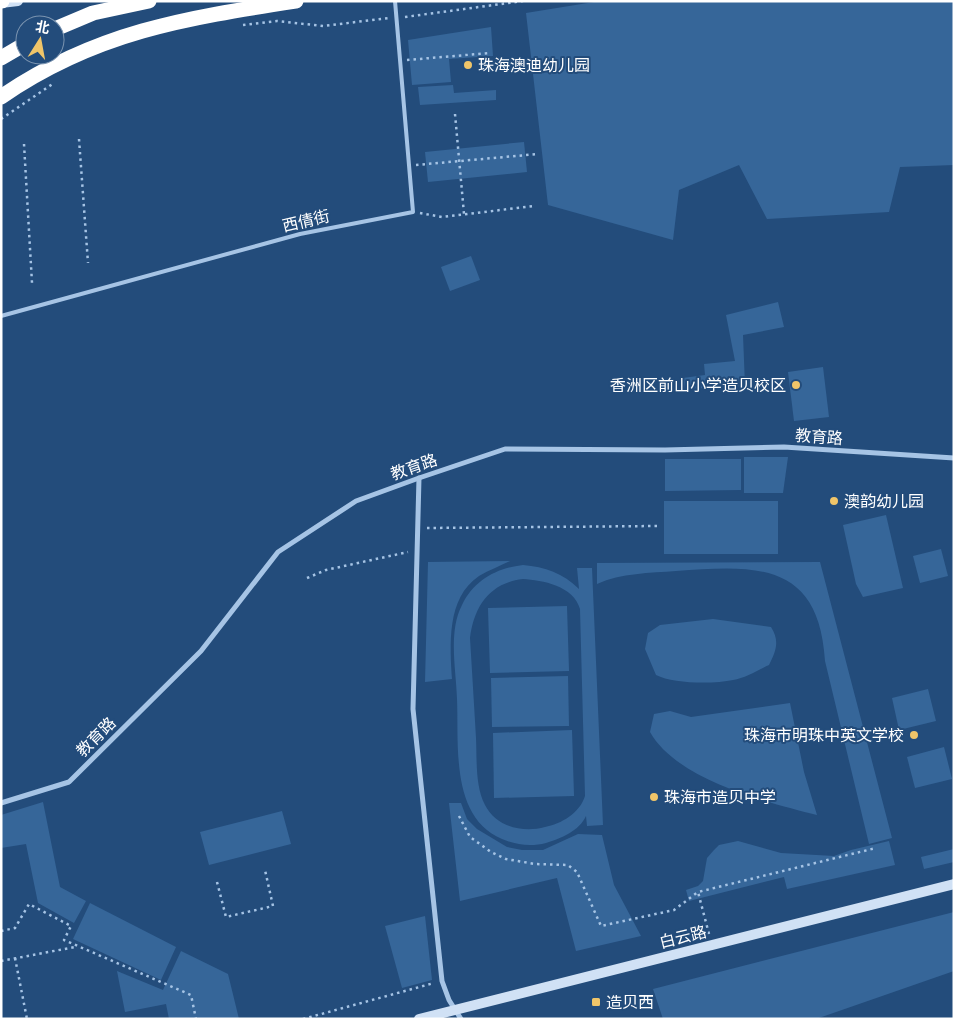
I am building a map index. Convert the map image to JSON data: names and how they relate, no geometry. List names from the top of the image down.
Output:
{
  "streets": {
    "street": ["教育路", "白云路"],
    "lane": ["西倩街"]
  },
  "places": {
    "other": [
      "珠海澳迪幼儿园",
      "香洲区前山小学造贝校区",
      "澳韵幼儿园",
      "珠海市明珠中英文学校",
      "珠海市造贝中学"
    ],
    "transit": ["造贝西"]
  },
  "north": "top"
}
